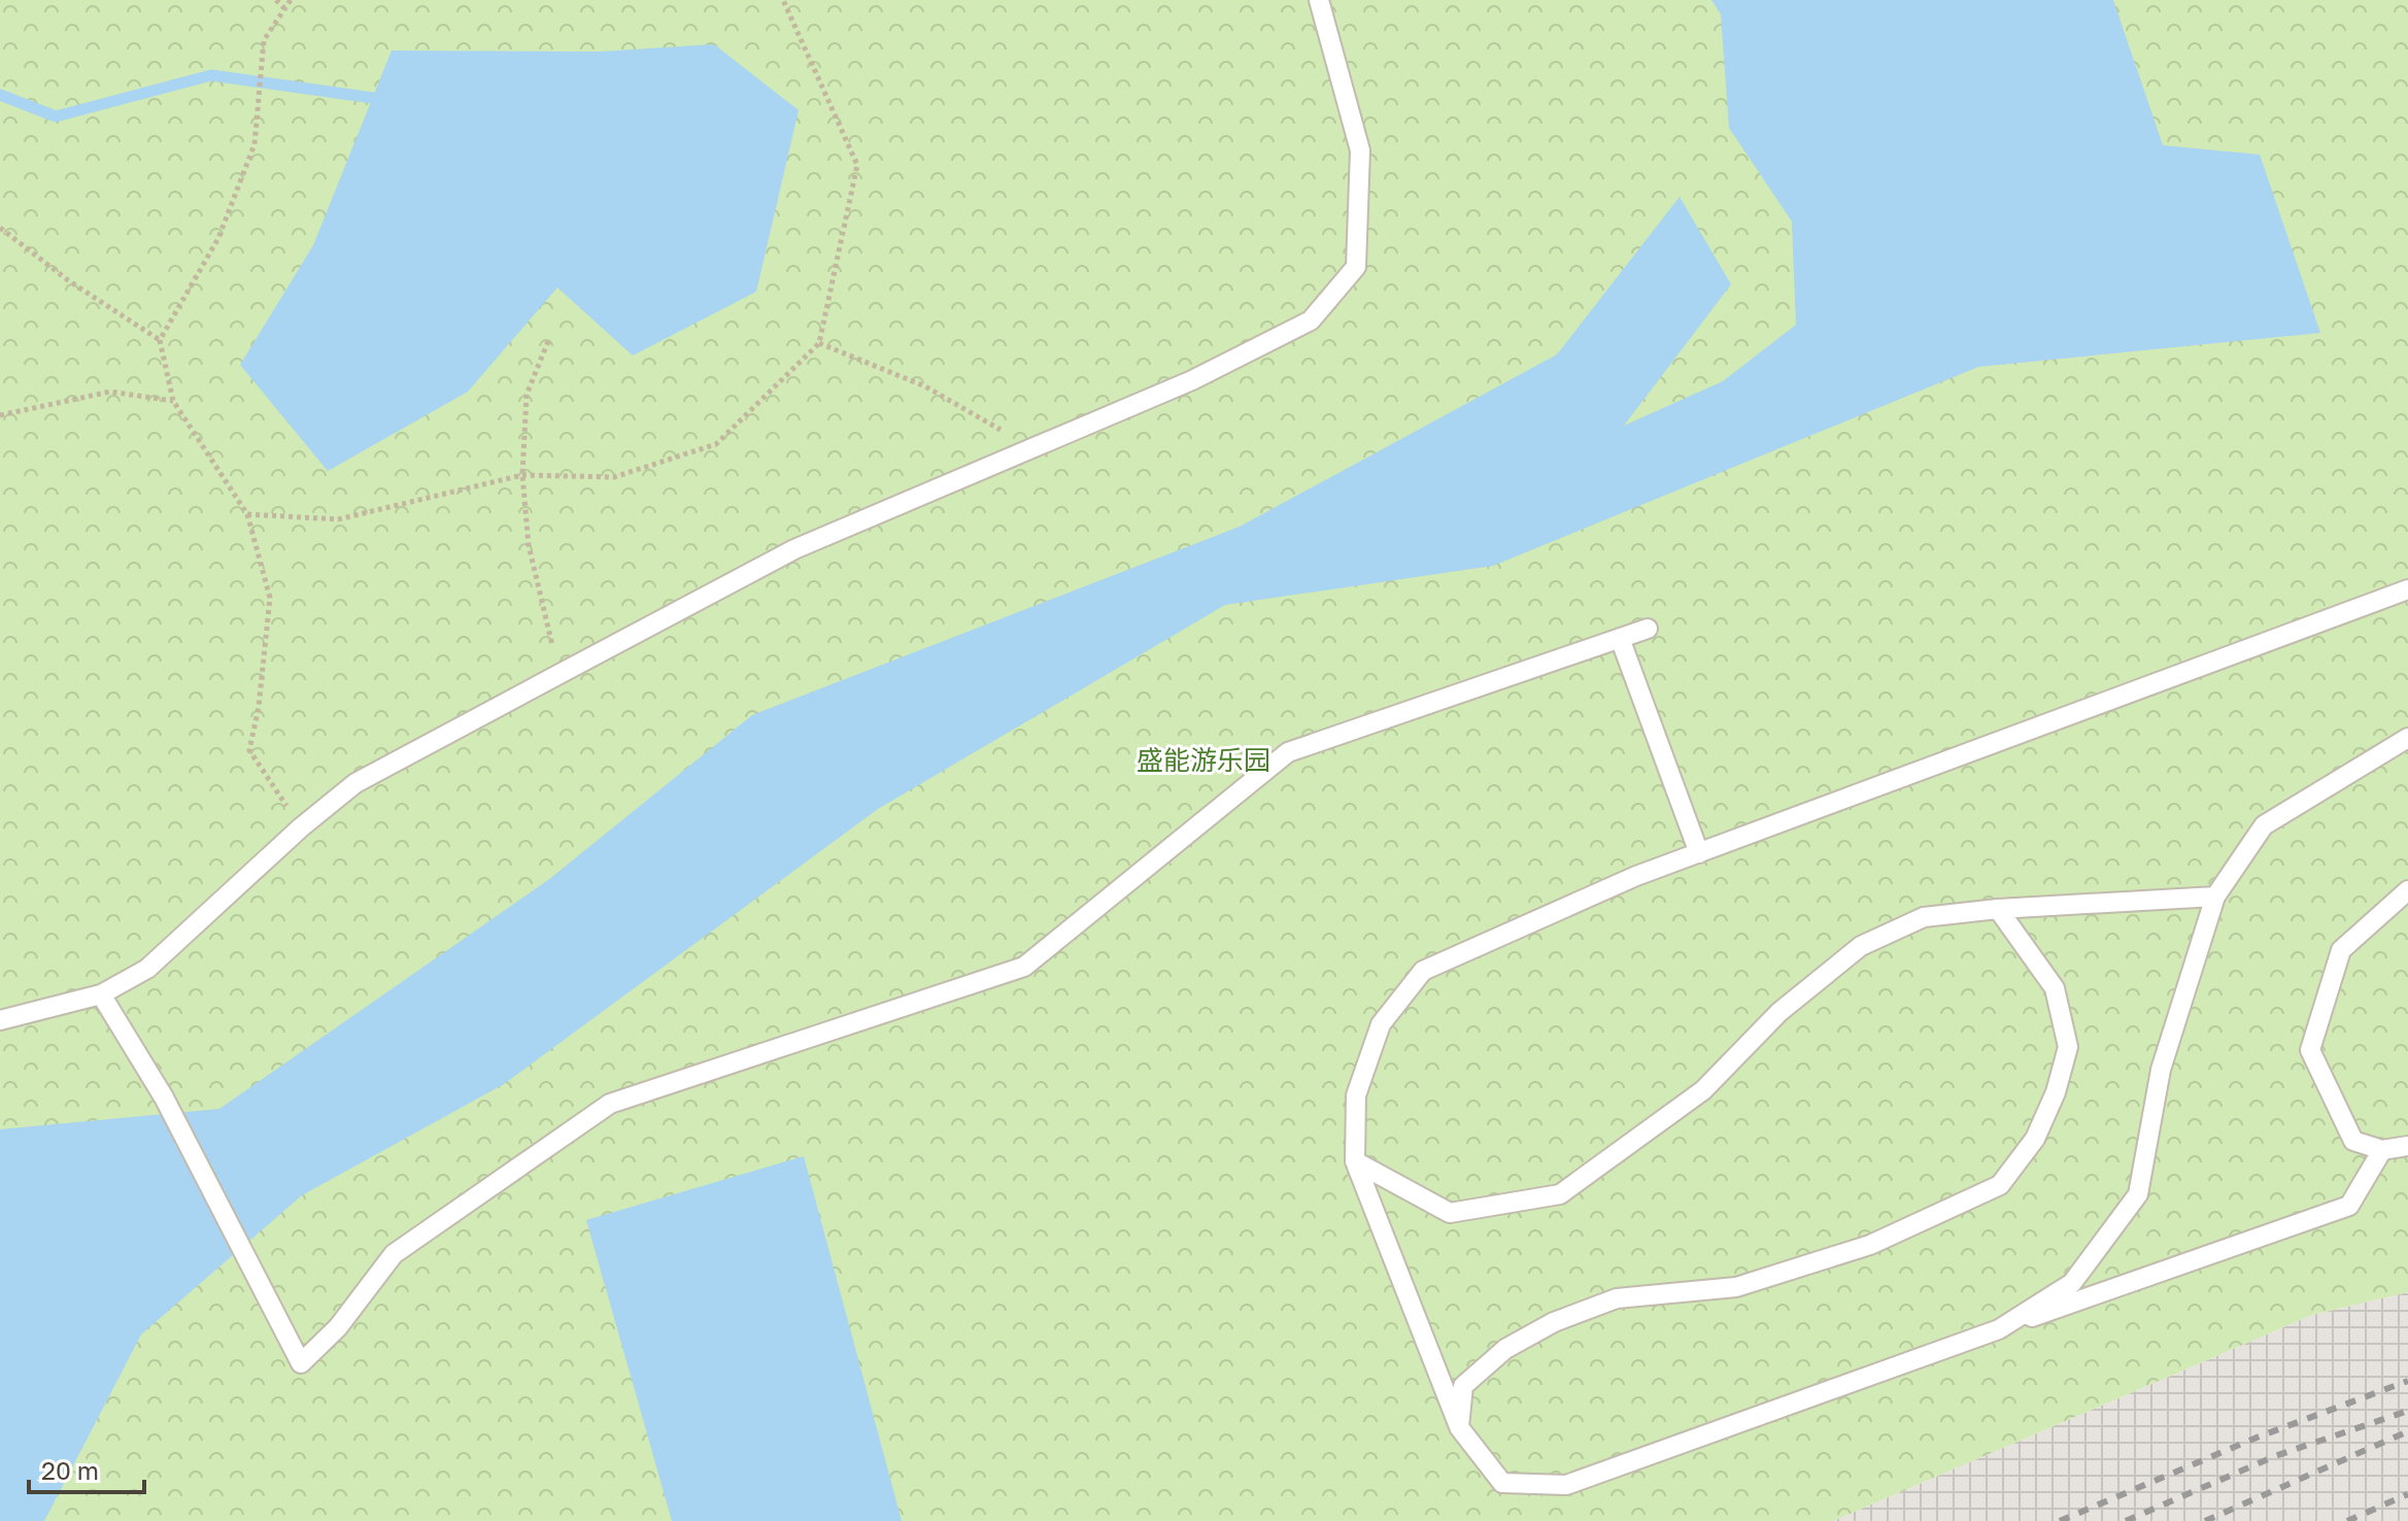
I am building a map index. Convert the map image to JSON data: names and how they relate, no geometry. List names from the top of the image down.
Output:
{
  "parks": ["盛能游乐园"],
  "scale_bar": "20 m"
}
